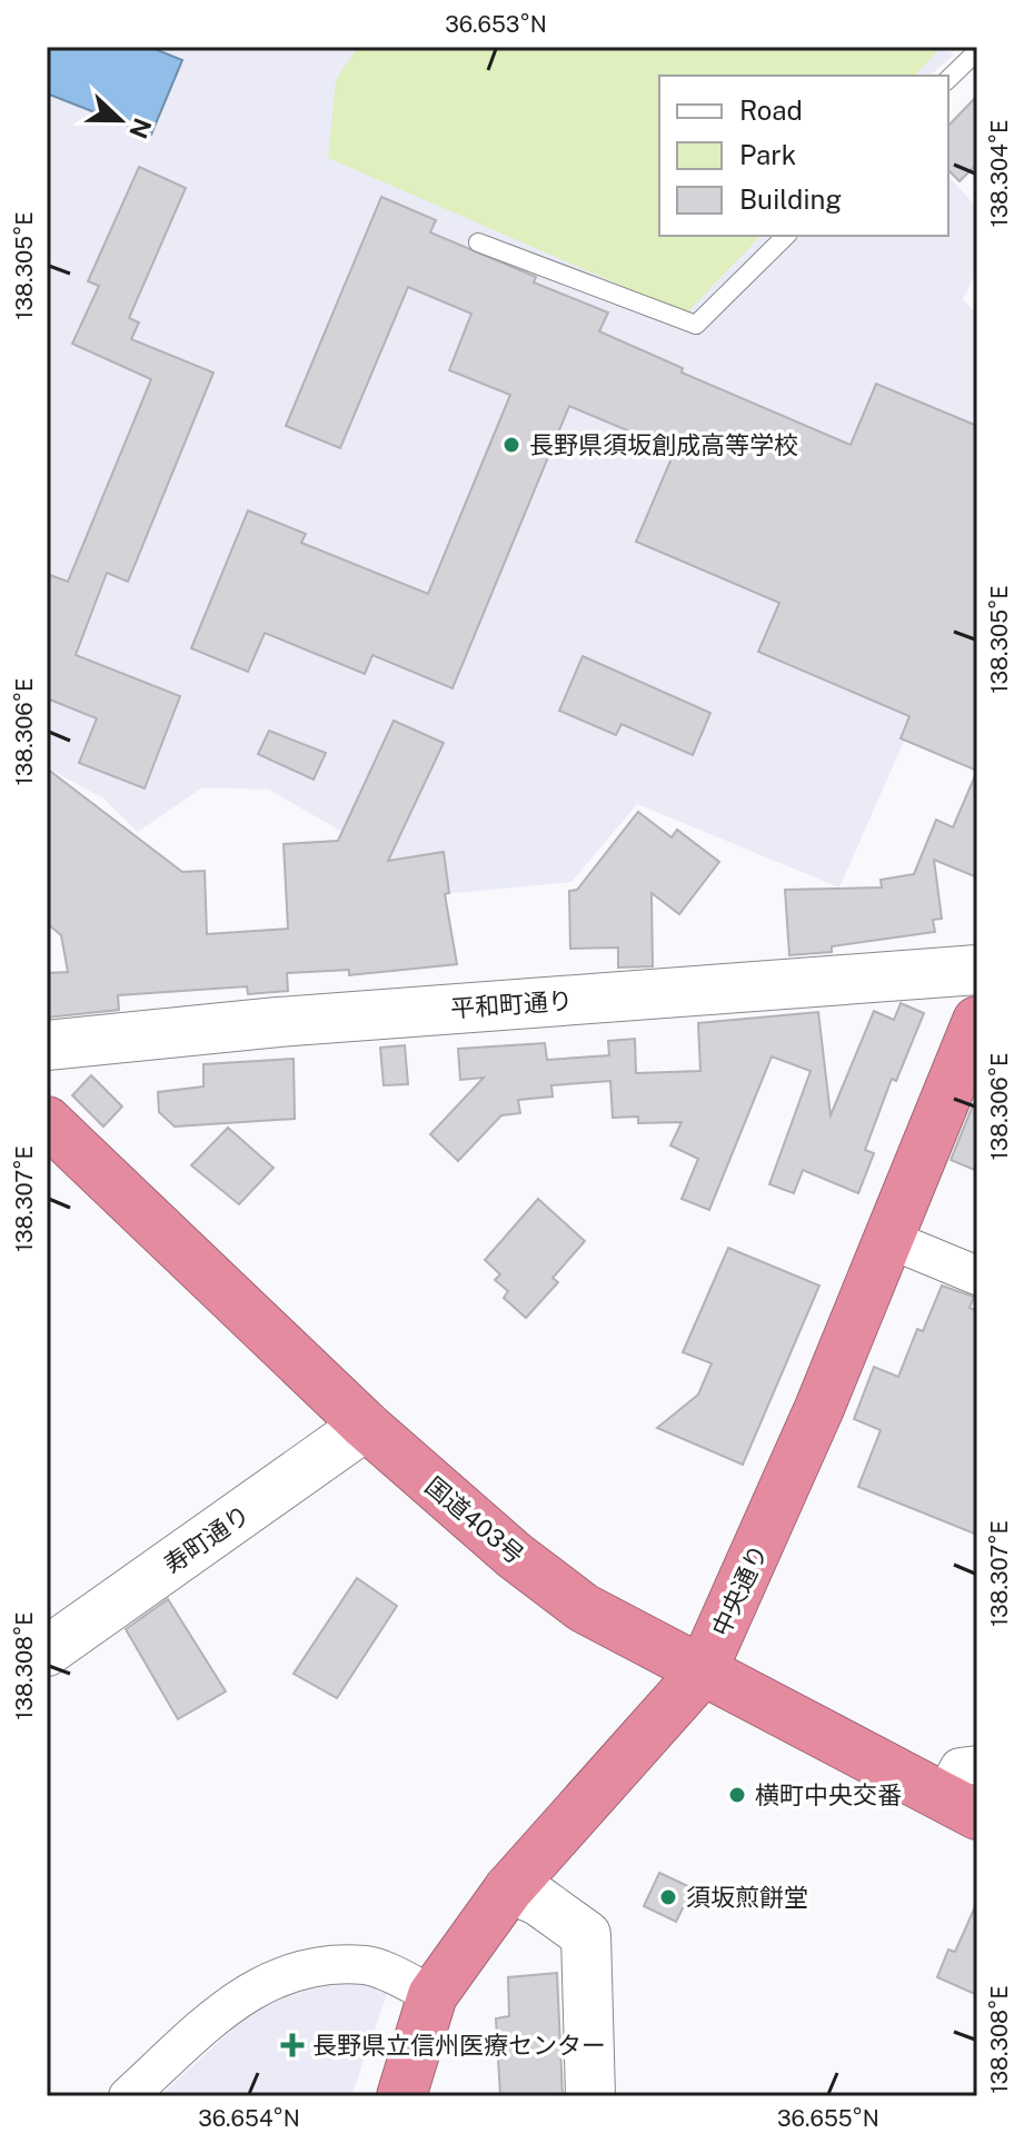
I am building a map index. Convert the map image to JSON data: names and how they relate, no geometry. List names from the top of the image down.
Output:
{
  "streets": {
    "highway": ["国道403号", "中央通り"],
    "street": ["平和町通り", "寿町通り"]
  },
  "crossings": [
    ["国道403号", "寿町通り"],
    ["国道403号", "中央通り"]
  ],
  "places": {
    "other": ["長野県須坂創成高等学校", "横町中央交番", "須坂煎餅堂"],
    "health": ["長野県立信州医療センター"]
  },
  "legend": ["Road", "Park", "Building"],
  "north": "right",
  "coordinates": [
    "36.653°N",
    "138.304°E",
    "138.305°E",
    "138.306°E",
    "138.307°E",
    "138.308°E",
    "36.654°N",
    "36.655°N"
  ]
}
